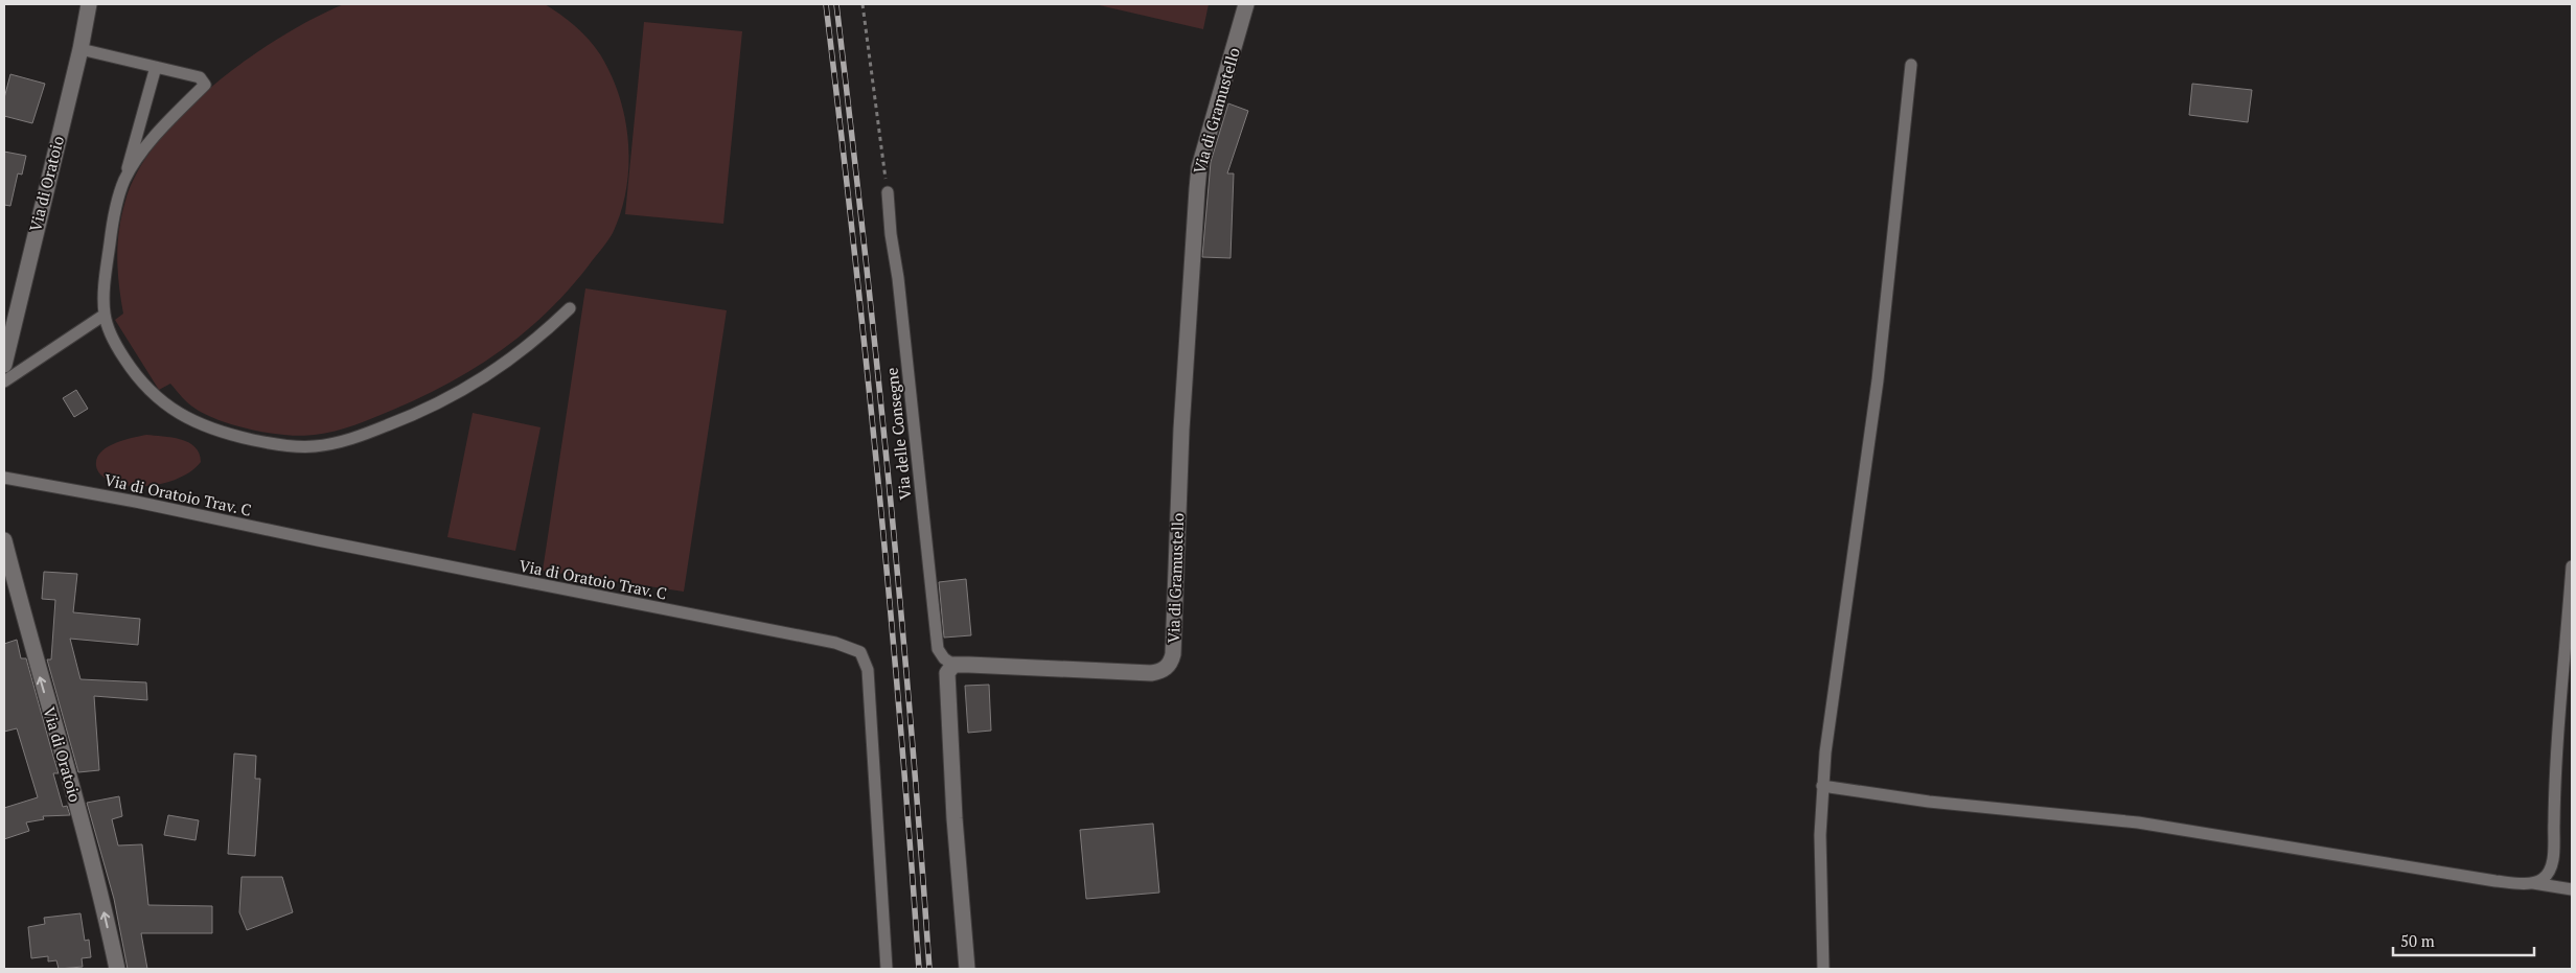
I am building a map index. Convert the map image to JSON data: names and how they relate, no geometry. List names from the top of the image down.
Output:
{
  "streets": {
    "street": ["Via di Gramustello", "Via di Oratoio"],
    "lane": ["Via delle Consegne", "Via di Oratoio Trav. C"]
  },
  "crossings": [
    ["Via di Gramustello", "Via delle Consegne"]
  ],
  "one_way": ["Via di Oratoio"],
  "scale_bar": "50 m"
}
